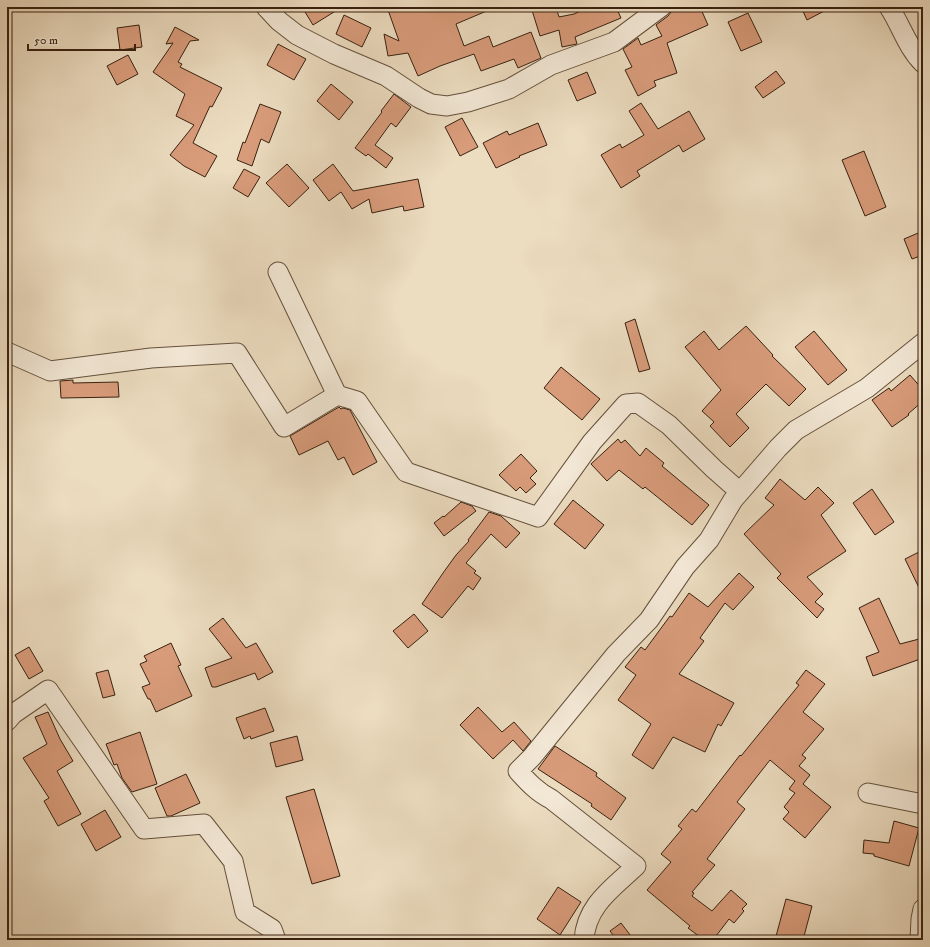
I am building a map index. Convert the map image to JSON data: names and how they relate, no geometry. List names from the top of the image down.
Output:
{
  "scale_bar": "50 m"
}
